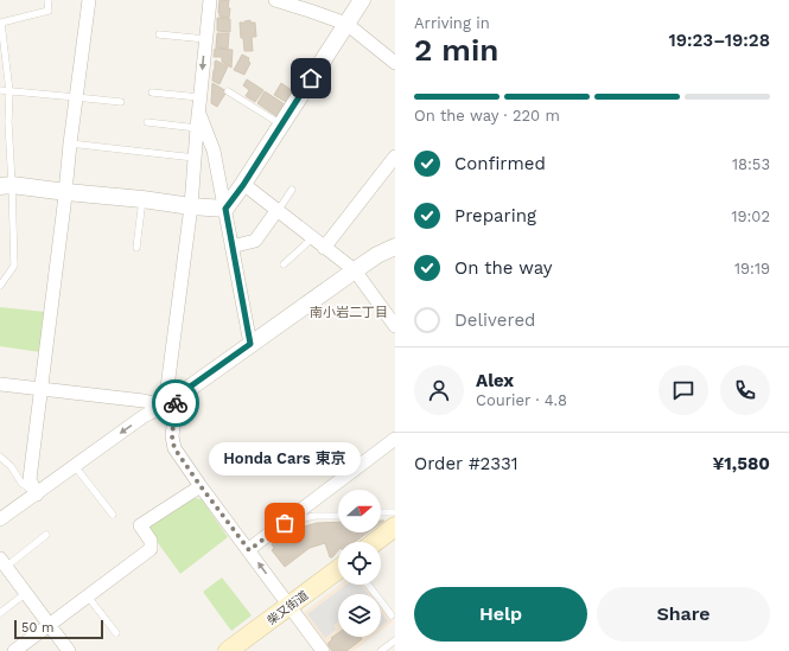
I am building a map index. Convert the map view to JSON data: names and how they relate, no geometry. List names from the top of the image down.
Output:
{
  "streets": {
    "main road": ["柴又街道"]
  },
  "districts": ["南小岩二丁目"],
  "places": ["Honda Cars 東京"],
  "scale_bar": "50 m",
  "north": "right",
  "page": {
    "heading": ["2 min", "Arriving in", "19:23–19:28"],
    "panel": [
      "Alex",
      "Courier · 4.8",
      "Order #2331",
      "¥1,580"
    ],
    "bar": "On the way · 220 m",
    "list": [
      ["Confirmed", "18:53"],
      ["Preparing", "19:02"],
      ["On the way", "19:19"],
      "Delivered"
    ],
    "bubble": "Honda Cars 東京",
    "buttons": ["Help", "Share"],
    "scale": "50 m"
  }
}
